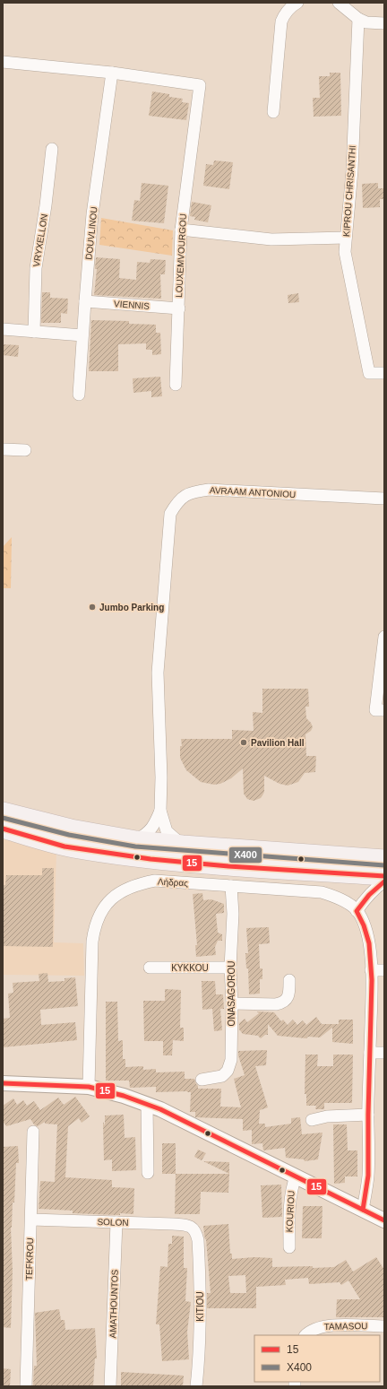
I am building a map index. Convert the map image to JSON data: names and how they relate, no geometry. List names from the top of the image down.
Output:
{
  "streets": {
    "street": [
      "KIPROU CHRISANTHI",
      "DOUVLINOU",
      "VRYXELLON",
      "LOUXEMVOURGOU",
      "VIENNIS",
      "AVRAAM ANTONIOU",
      "Λήδρας",
      "KYKKOU",
      "ONASAGOROU",
      "KOURIOU",
      "SOLON",
      "TEFKROU",
      "AMATHOUNTOS",
      "KITIOU",
      "TAMASOU"
    ]
  },
  "crossings": [
    ["DOUVLINOU", "LOUXEMVOURGOU"],
    ["DOUVLINOU", "VIENNIS"],
    ["LOUXEMVOURGOU", "VIENNIS"],
    ["Λήδρας", "ONASAGOROU"],
    ["KYKKOU", "ONASAGOROU"],
    ["SOLON", "TEFKROU"],
    ["SOLON", "AMATHOUNTOS"],
    ["SOLON", "KITIOU"]
  ],
  "places": ["Jumbo Parking", "Pavilion Hall"],
  "lines": ["transit line X400", "transit line 15"],
  "legend": ["15", "X400"]
}
